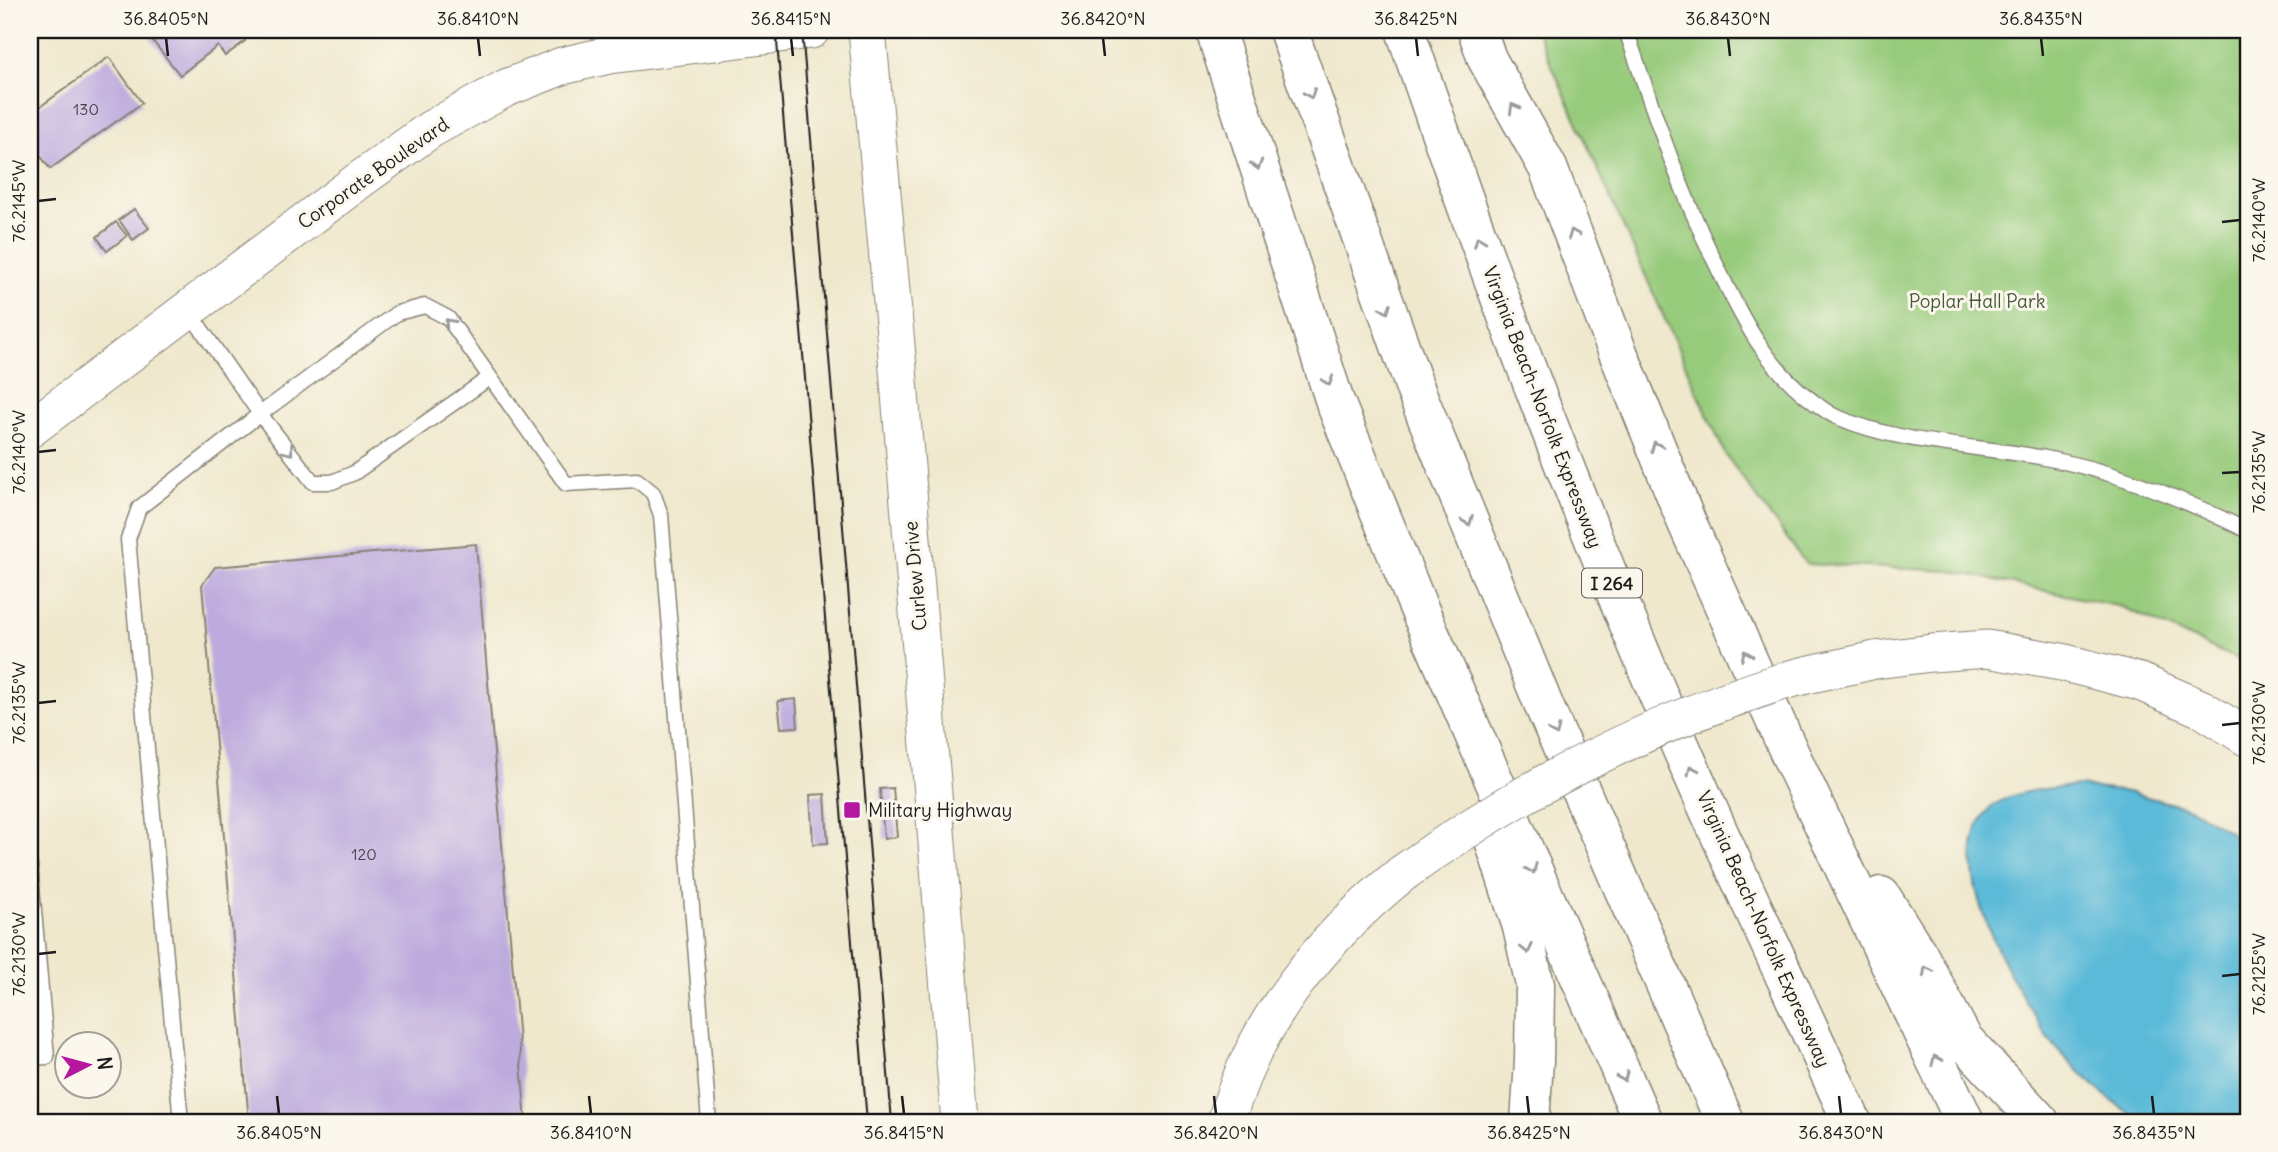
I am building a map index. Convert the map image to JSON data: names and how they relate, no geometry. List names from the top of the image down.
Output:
{
  "streets": {
    "highway": ["Virginia Beach-Norfolk Expressway", "I 264"],
    "street": ["Corporate Boulevard", "Curlew Drive"]
  },
  "parks": ["Poplar Hall Park"],
  "places": {
    "transit": ["Military Highway"]
  },
  "house_numbers": ["130", "120"],
  "north": "right",
  "coordinates": [
    "36.8405°N",
    "36.8410°N",
    "36.8415°N",
    "36.8420°N",
    "36.8425°N",
    "36.8430°N",
    "36.8435°N",
    "76.2145°W",
    "76.2140°W",
    "76.2135°W",
    "76.2130°W",
    "76.2125°W"
  ]
}
